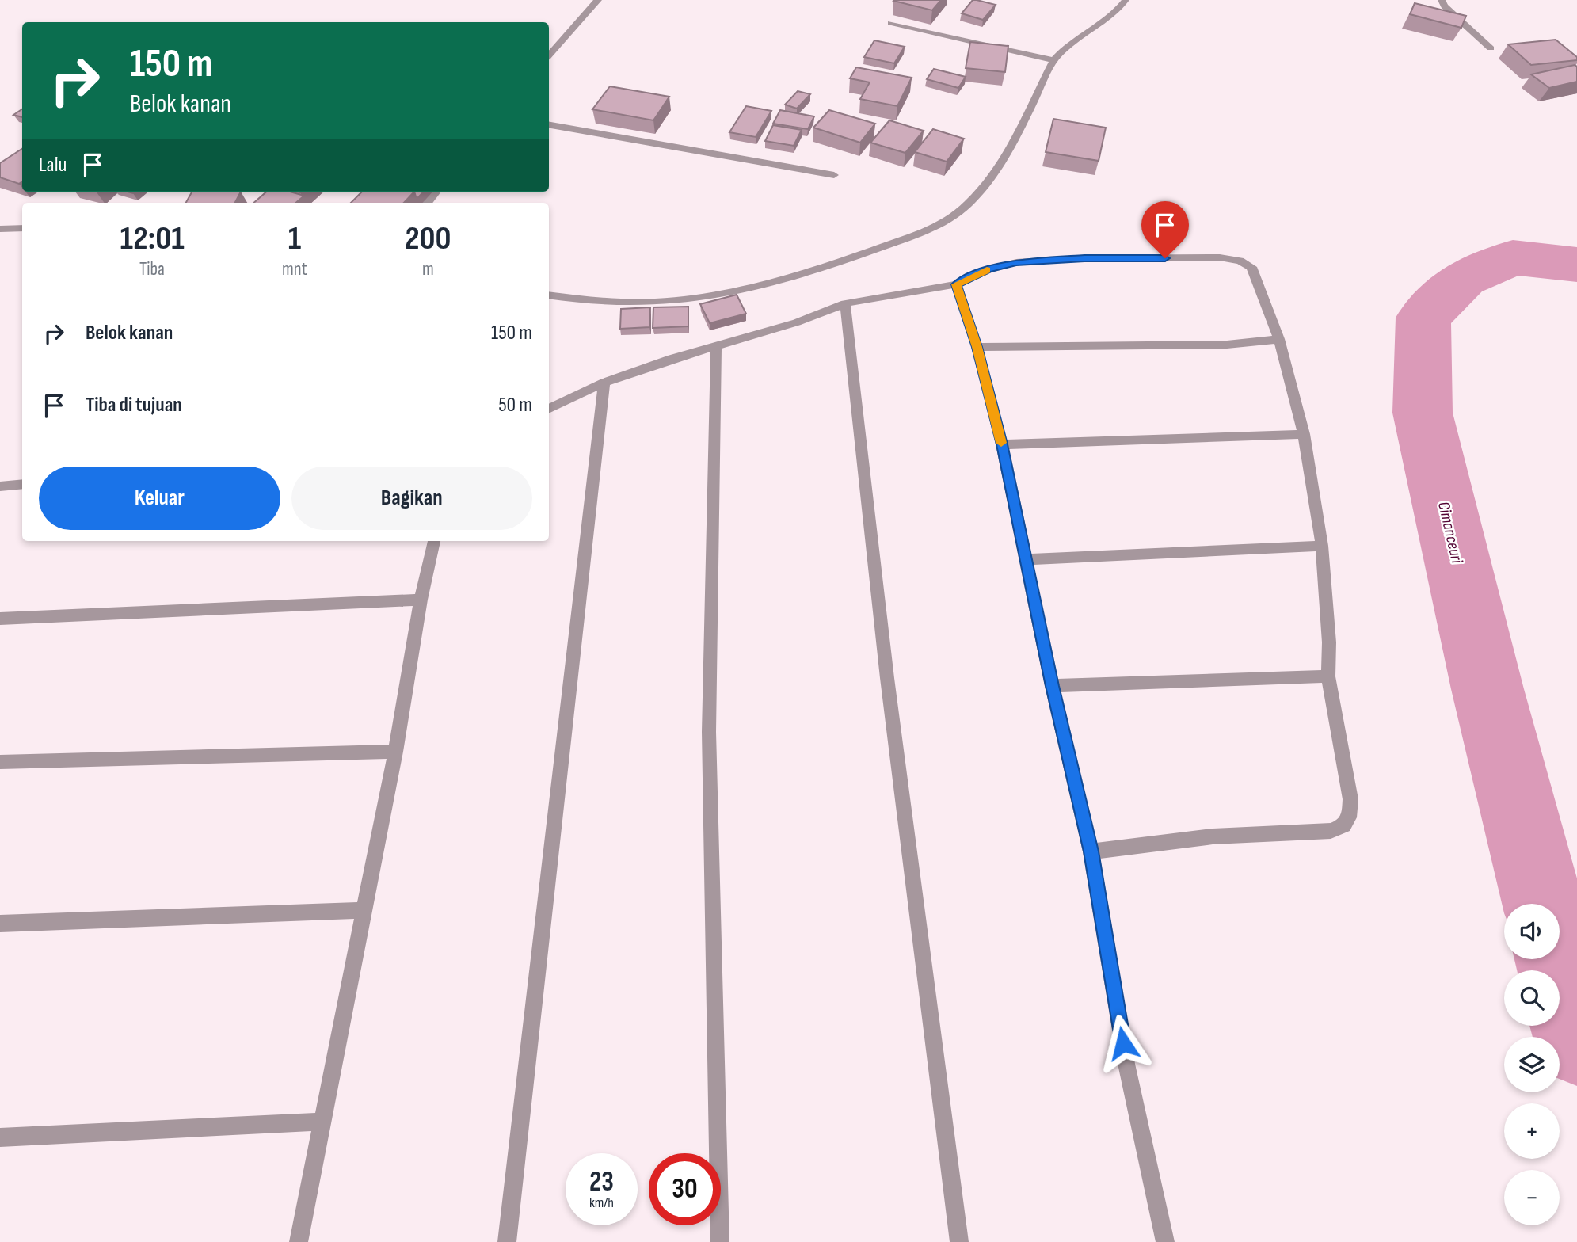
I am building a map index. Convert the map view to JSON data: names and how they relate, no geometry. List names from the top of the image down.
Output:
{
  "water": ["Cimanceuri"],
  "page": {
    "turn": ["150 m", "Belok kanan"],
    "then": "Lalu",
    "eta": [
      "12:01",
      "Tiba",
      "1",
      "mnt",
      "200",
      "m"
    ],
    "list": [
      {
        "name": "Belok kanan",
        "value": "150 m"
      },
      {
        "name": "Tiba di tujuan",
        "value": "50 m"
      }
    ],
    "buttons": ["Keluar", "Bagikan"],
    "map_buttons": ["+", "−"],
    "speed": "23 km/h",
    "limit": "30"
  }
}
